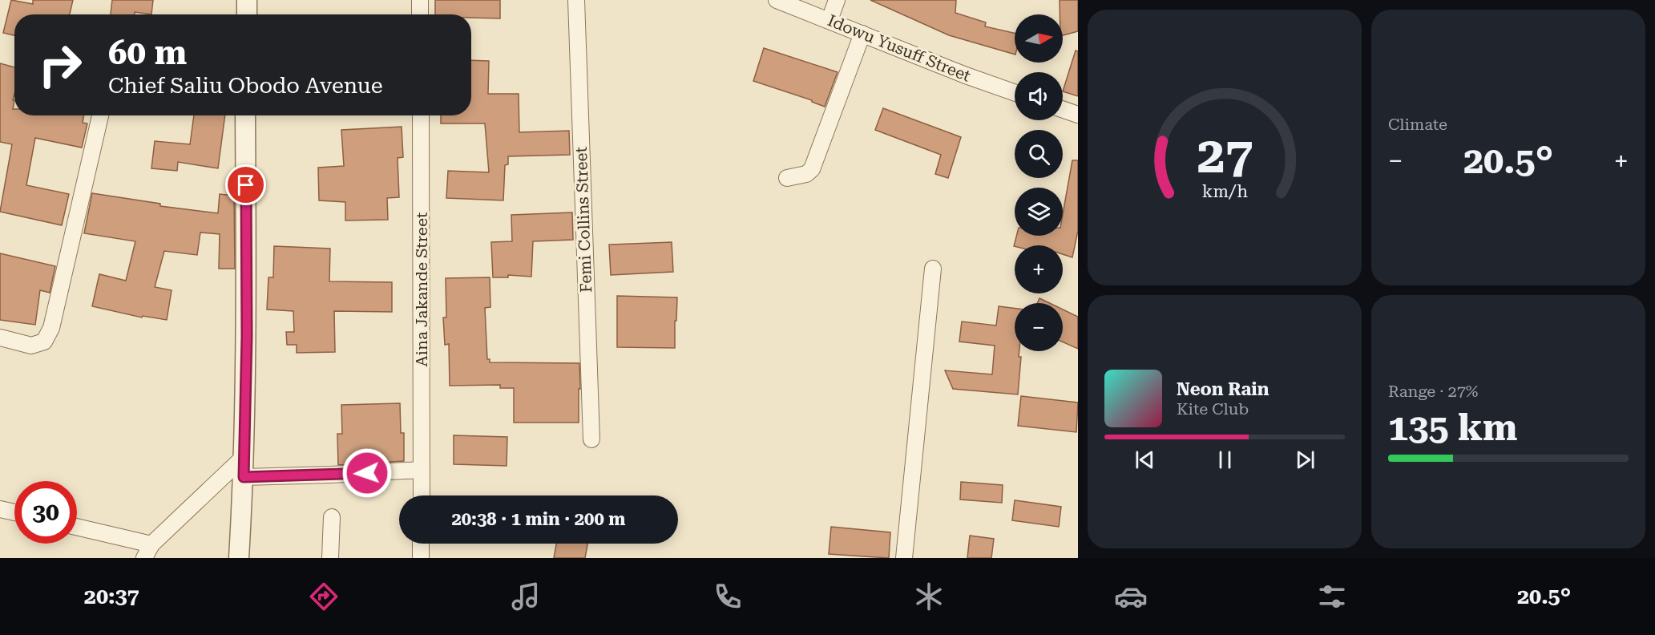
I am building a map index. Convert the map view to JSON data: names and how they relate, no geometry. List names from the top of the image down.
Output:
{
  "streets": {
    "street": ["Idowu Yusuff Street", "Femi Collins Street", "Aina Jakande Street"]
  },
  "north": "right",
  "page": {
    "tile": [
      "Climate",
      ["Range · 27%", "135 km"]
    ],
    "map_buttons": ["+", "−"],
    "turn": ["60 m", "Chief Saliu Obodo Avenue"],
    "heat": ["−", "20.5°", "+"],
    "song": ["Neon Rain", "Kite Club"],
    "limit": "30",
    "trip": "20:38 · 1 min · 200 m",
    "tabs": ["20:37", "20.5°"],
    "gauge": ["27", "km/h"]
  }
}
